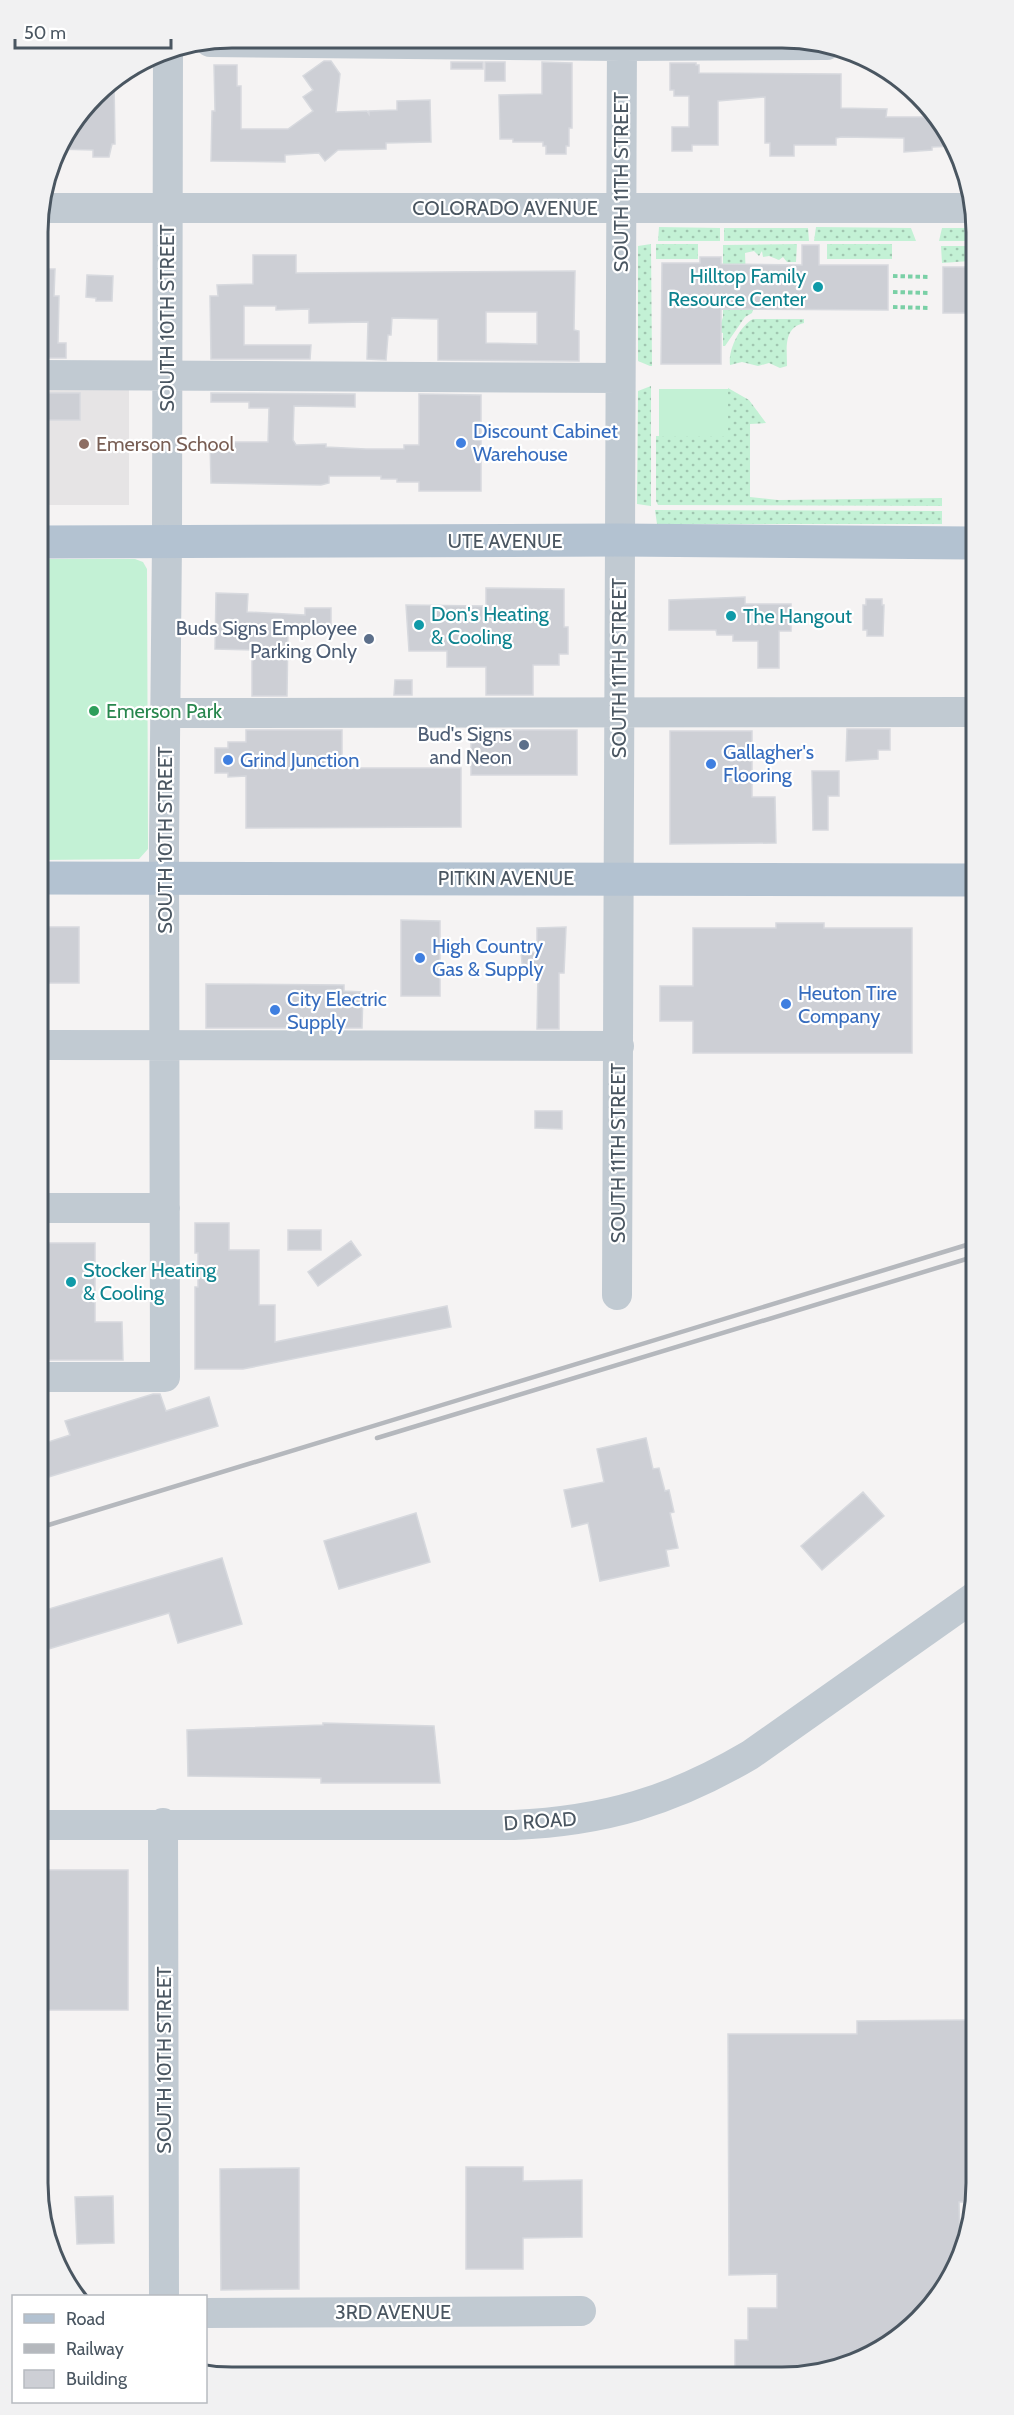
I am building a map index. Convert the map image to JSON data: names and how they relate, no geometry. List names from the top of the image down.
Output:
{
  "streets": {
    "main road": ["UTE AVENUE", "PITKIN AVENUE"],
    "street": [
      "SOUTH 11TH STREET",
      "COLORADO AVENUE",
      "SOUTH 10TH STREET",
      "D ROAD",
      "3RD AVENUE"
    ]
  },
  "crossings": [
    ["SOUTH 11TH STREET", "COLORADO AVENUE"],
    ["SOUTH 11TH STREET", "UTE AVENUE"],
    ["SOUTH 11TH STREET", "PITKIN AVENUE"],
    ["COLORADO AVENUE", "SOUTH 10TH STREET"],
    ["SOUTH 10TH STREET", "UTE AVENUE"],
    ["SOUTH 10TH STREET", "PITKIN AVENUE"],
    ["SOUTH 10TH STREET", "D ROAD"]
  ],
  "places": [
    "Hilltop Family Resource Center",
    "Discount Cabinet Warehouse",
    "Emerson School",
    "The Hangout",
    "Don's Heating & Cooling",
    "Buds Signs Employee Parking Only",
    "Emerson Park",
    "Bud's Signs and Neon",
    "Grind Junction",
    "Gallagher's Flooring",
    "High Country Gas & Supply",
    "Heuton Tire Company",
    "City Electric Supply",
    "Stocker Heating & Cooling"
  ],
  "legend": ["Road", "Railway", "Building"],
  "scale_bar": "50 m"
}
